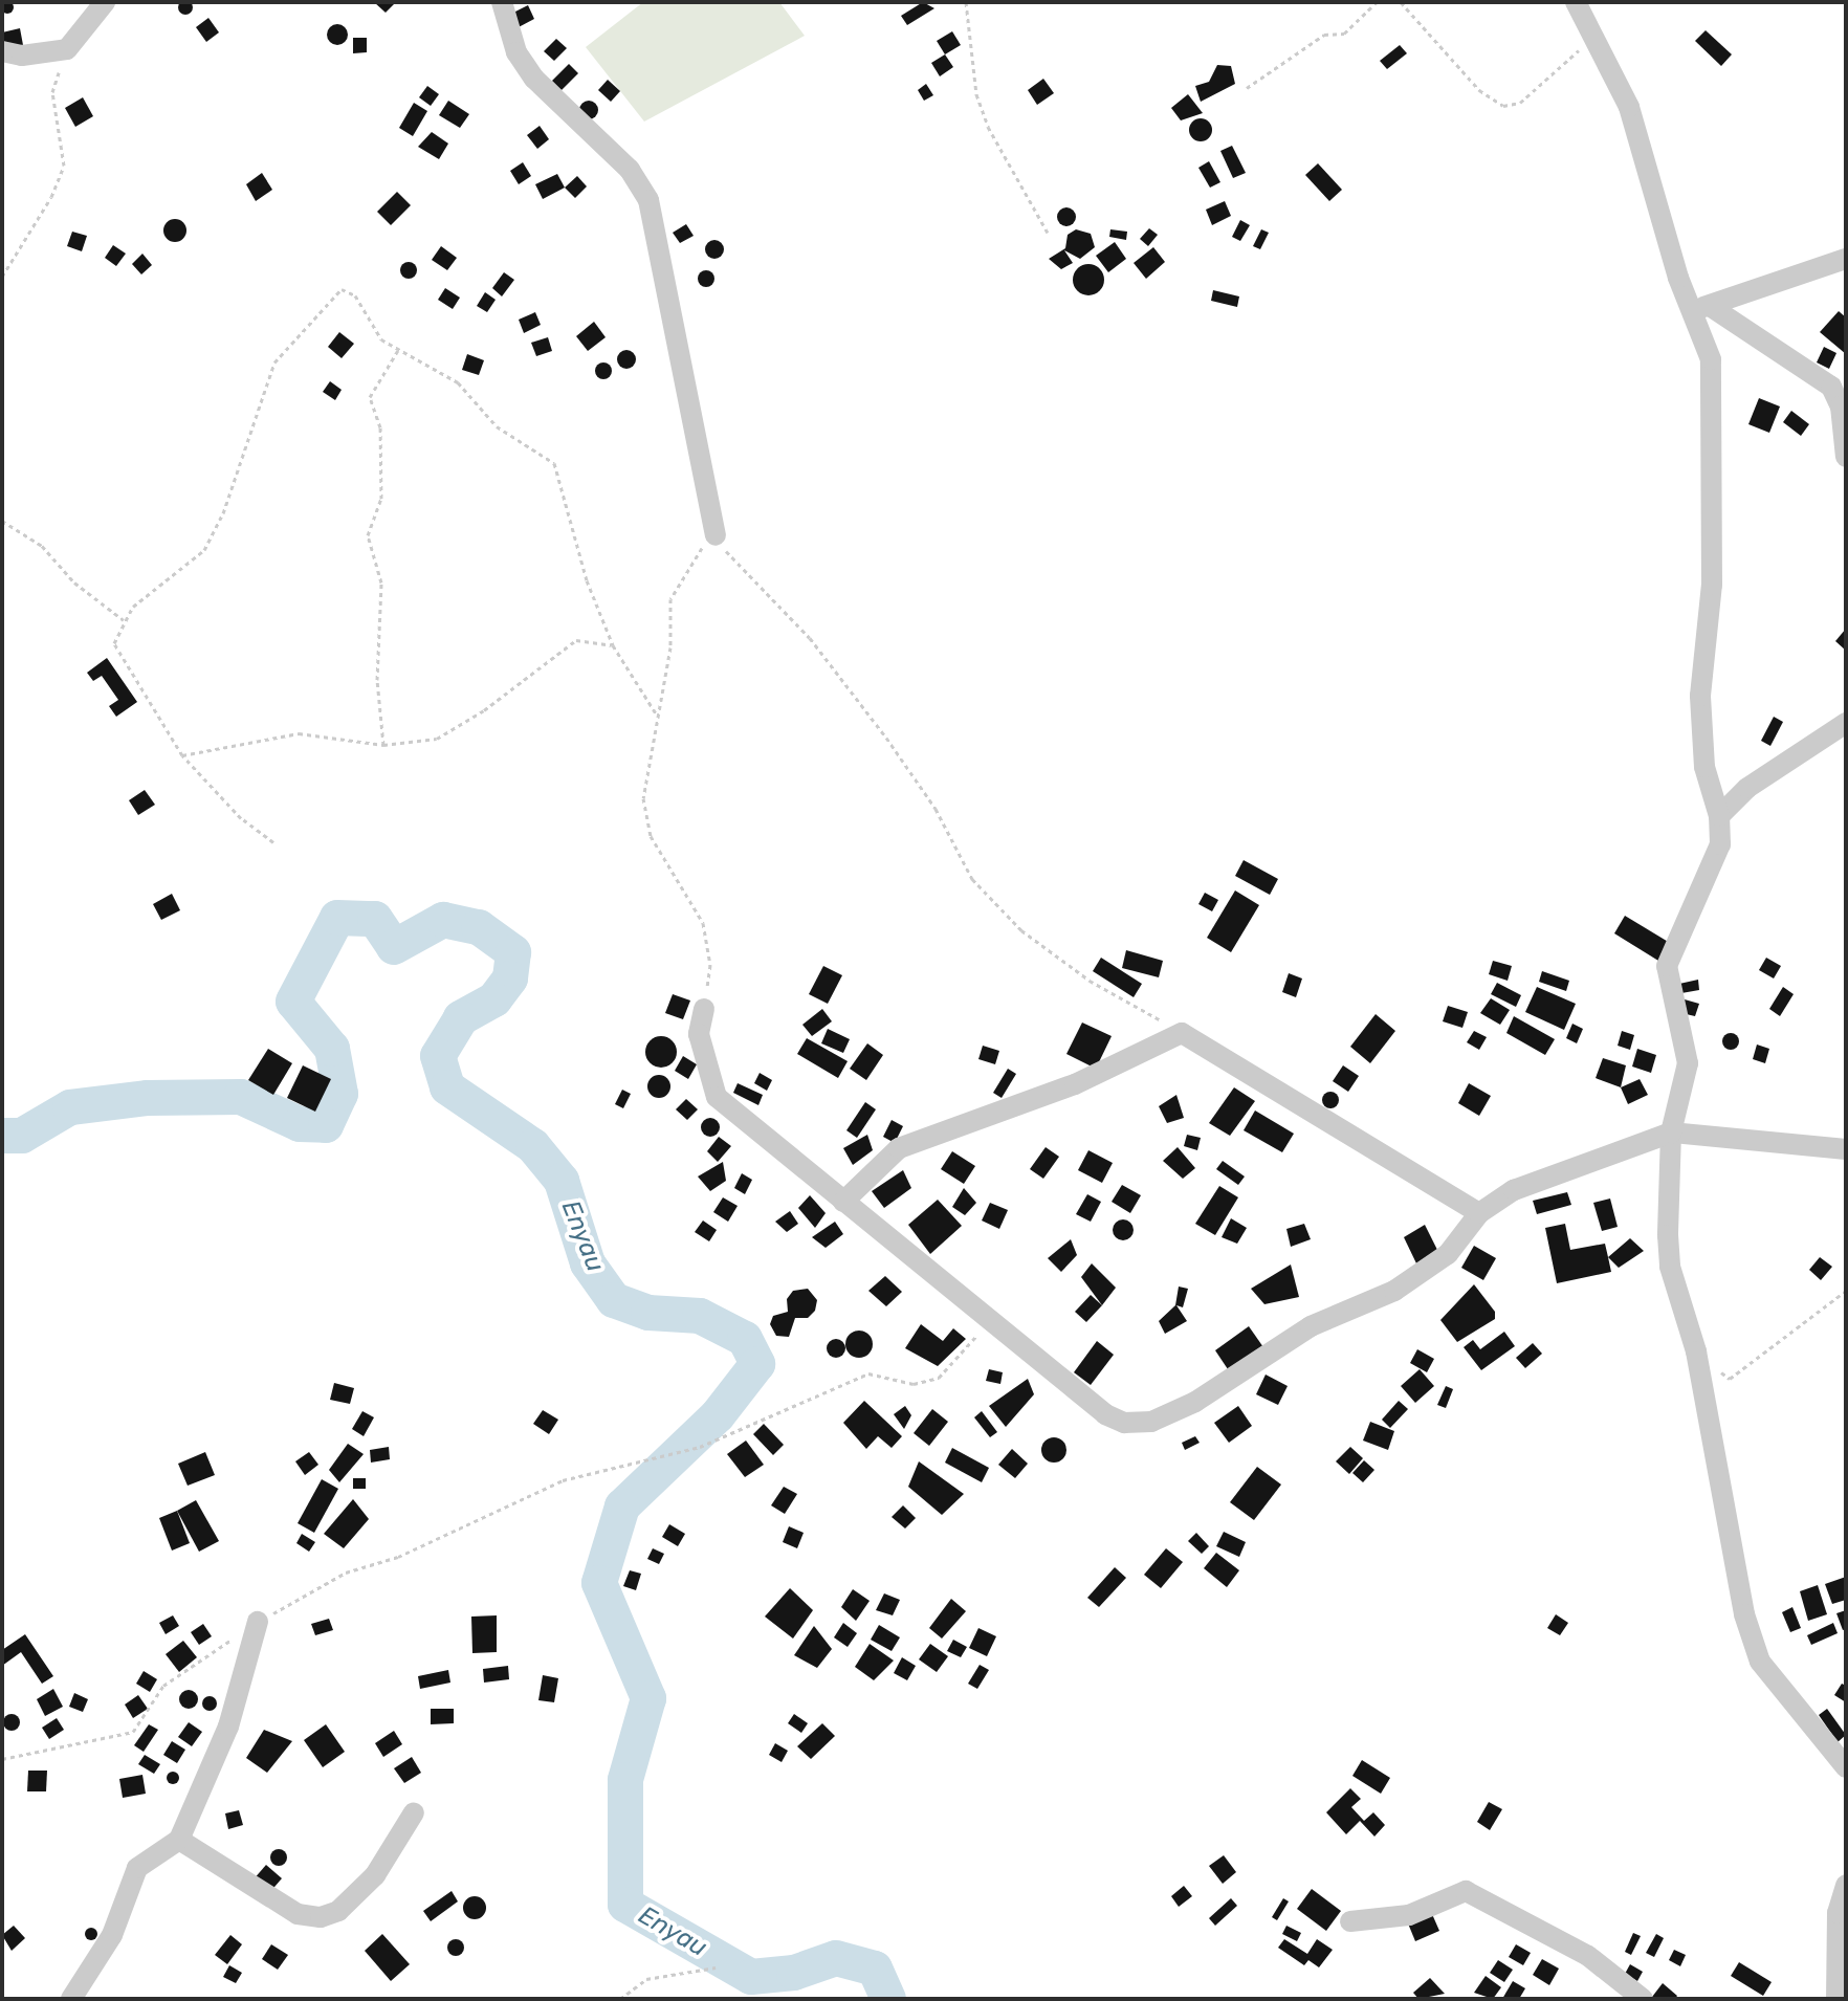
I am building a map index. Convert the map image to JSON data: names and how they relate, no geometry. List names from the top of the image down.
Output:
{
  "water": ["Enyau"]
}
